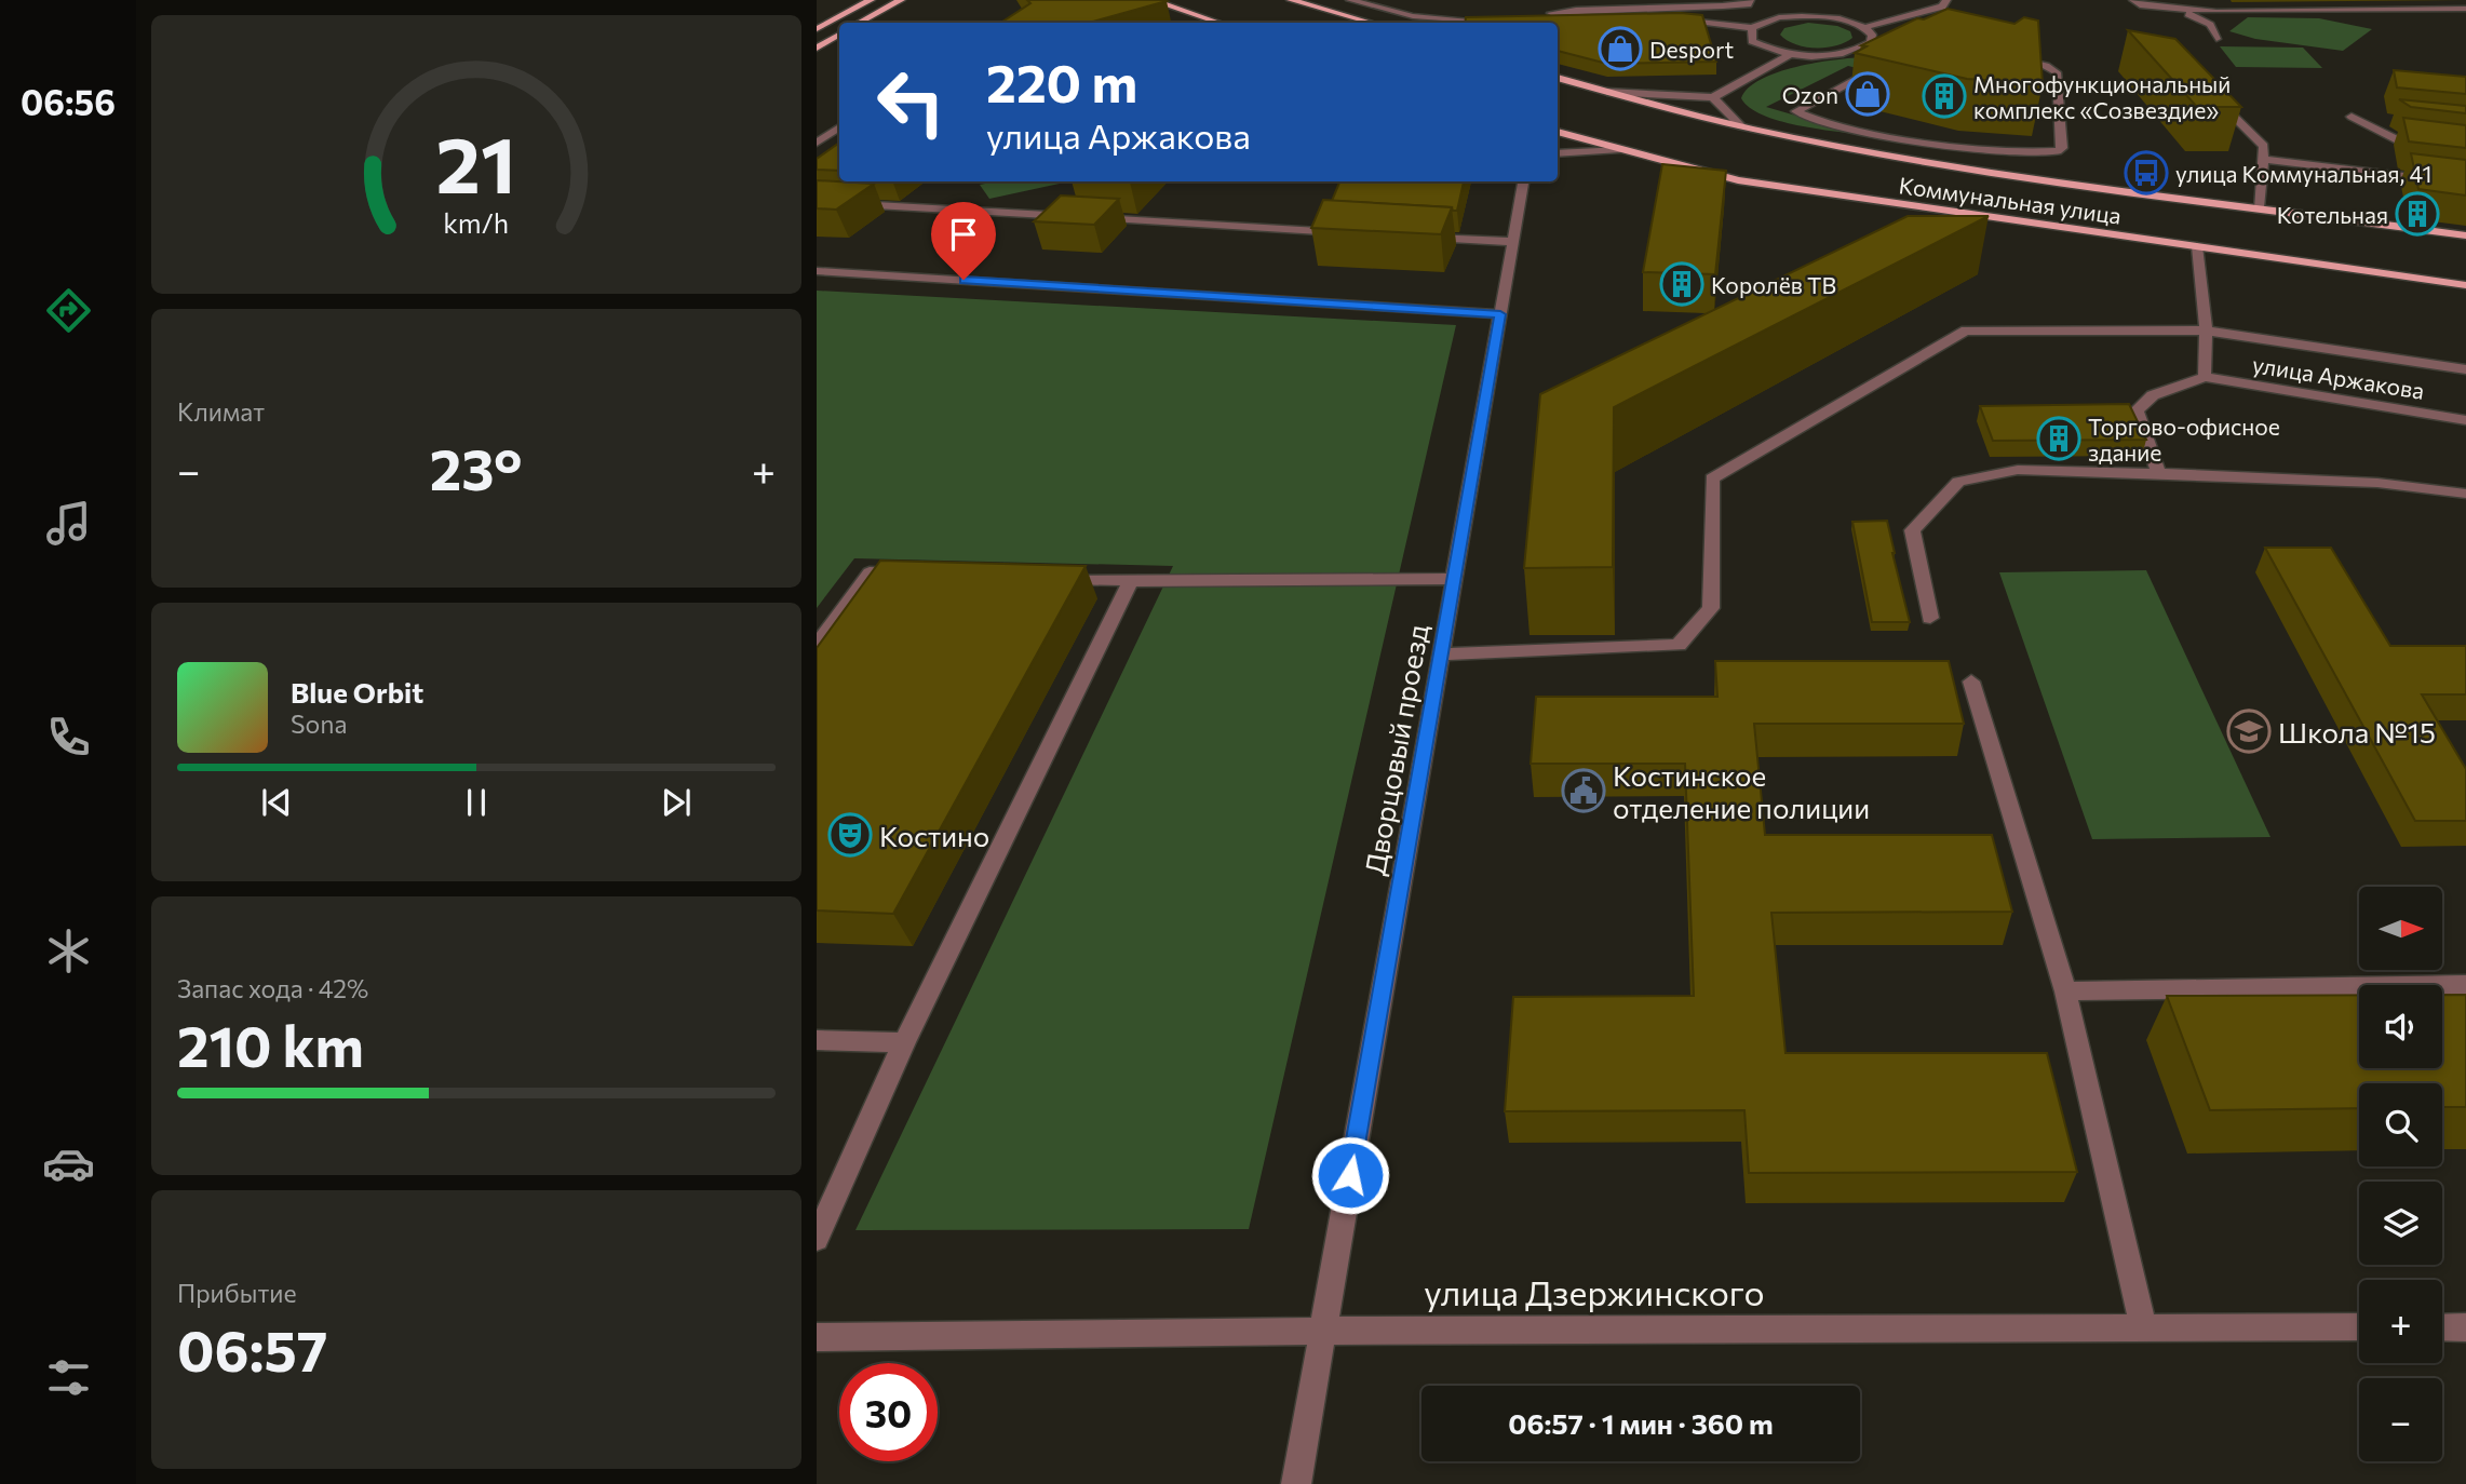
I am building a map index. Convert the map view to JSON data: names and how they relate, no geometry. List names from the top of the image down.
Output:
{
  "streets": {
    "main road": ["Коммунальная улица"],
    "street": ["улица Аржакова", "Дворцовый проезд", "улица Дзержинского"]
  },
  "crossings": [
    ["Дворцовый проезд", "улица Дзержинского"]
  ],
  "places": {
    "shop": ["Desport", "Ozon"],
    "building": [
      "Многофункциональный комплекс «Созвездие»",
      "Котельная",
      "Королёв ТВ",
      "Торгово-офисное здание"
    ],
    "bus stop": ["улица Коммунальная, 41"],
    "school or university": ["Школа №15"],
    "public building": ["Костинское отделение полиции"],
    "theatre": ["Костино"]
  },
  "north": "right",
  "page": {
    "tabs": "06:56",
    "turn": ["220 m", "улица Аржакова"],
    "tile": [
      "Климат",
      ["Запас хода · 42%", "210 km"],
      ["Прибытие", "06:57"]
    ],
    "heat": ["−", "23°", "+"],
    "song": ["Blue Orbit", "Sona"],
    "map_buttons": ["+", "−"],
    "limit": "30",
    "trip": "06:57 · 1 мин · 360 m",
    "gauge": ["21", "km/h"]
  }
}
